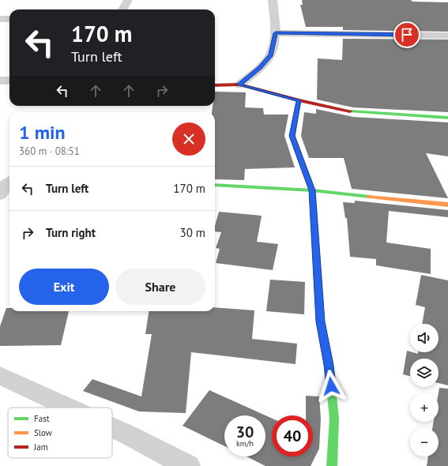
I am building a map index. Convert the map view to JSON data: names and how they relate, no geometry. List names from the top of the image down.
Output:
{
  "legend": ["Fast", "Slow", "Jam"],
  "page": {
    "turn": ["170 m", "Turn left"],
    "heading": ["1 min", "360 m · 08:51"],
    "list": [
      {
        "name": "Turn left",
        "value": "170 m"
      },
      {
        "name": "Turn right",
        "value": "30 m"
      }
    ],
    "buttons": ["Exit", "Share"],
    "map_buttons": ["+", "−"],
    "speed": "30 km/h",
    "limit": "40"
  }
}
